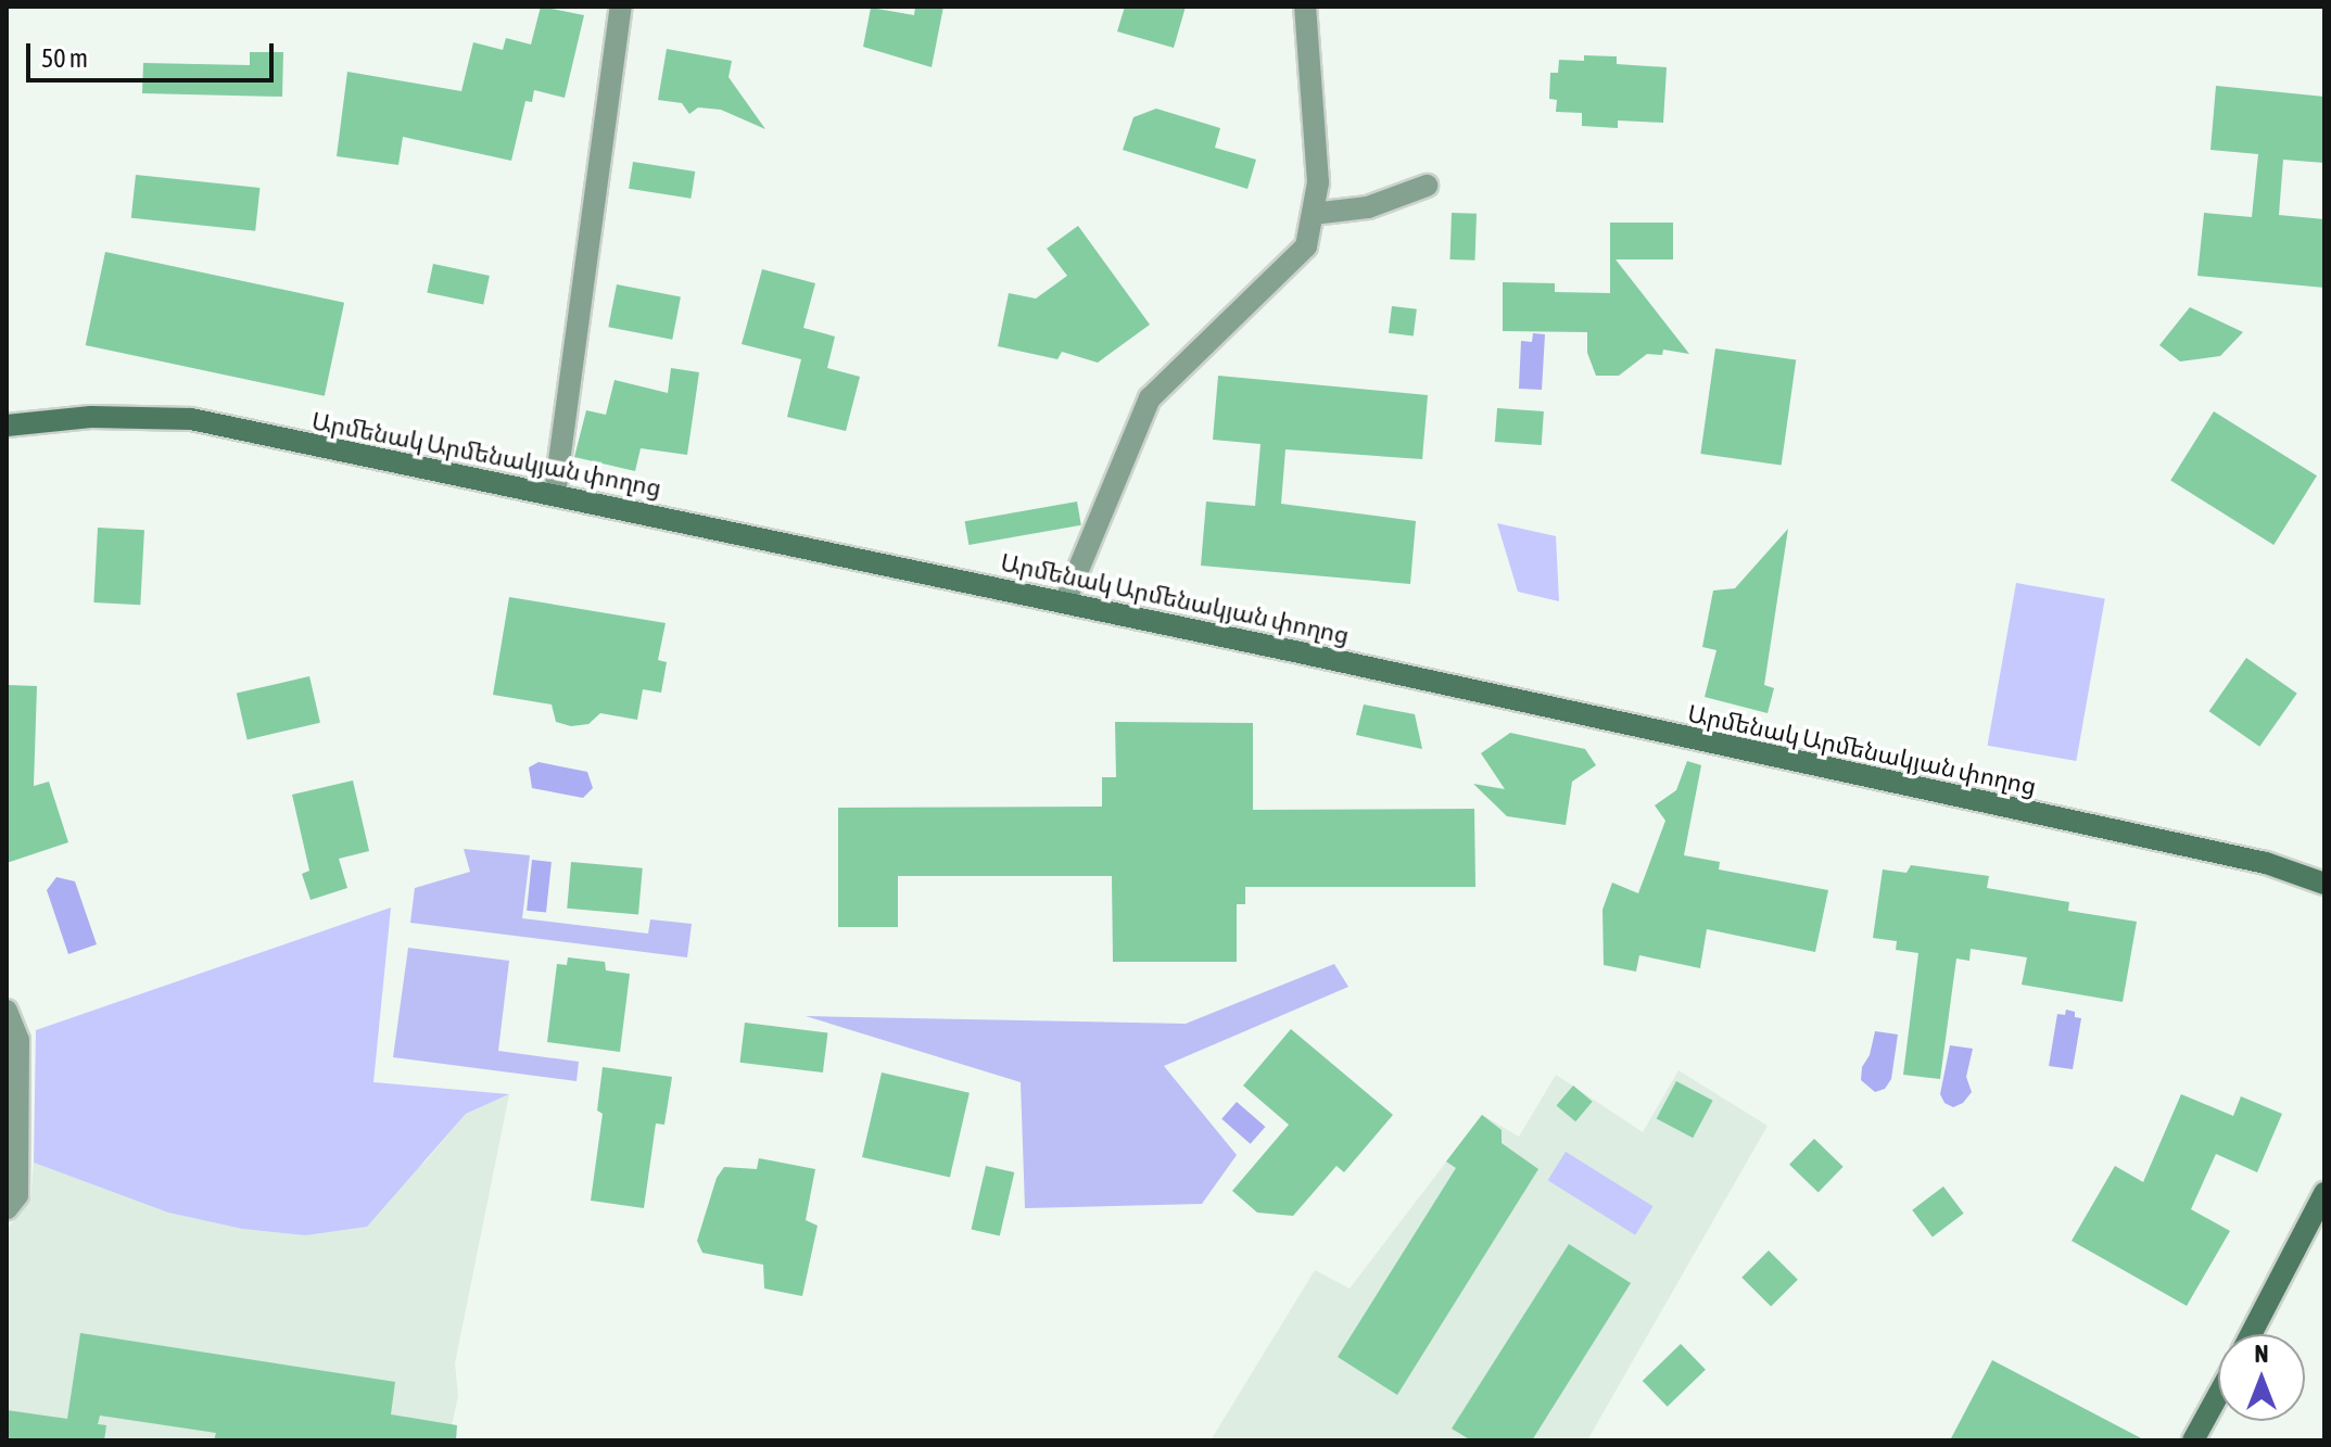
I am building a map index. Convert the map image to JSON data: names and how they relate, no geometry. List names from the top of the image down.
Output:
{
  "streets": {
    "main road": ["Արմենակ Արմենակյան փողոց"]
  },
  "scale_bar": "50 m",
  "north": "top"
}
